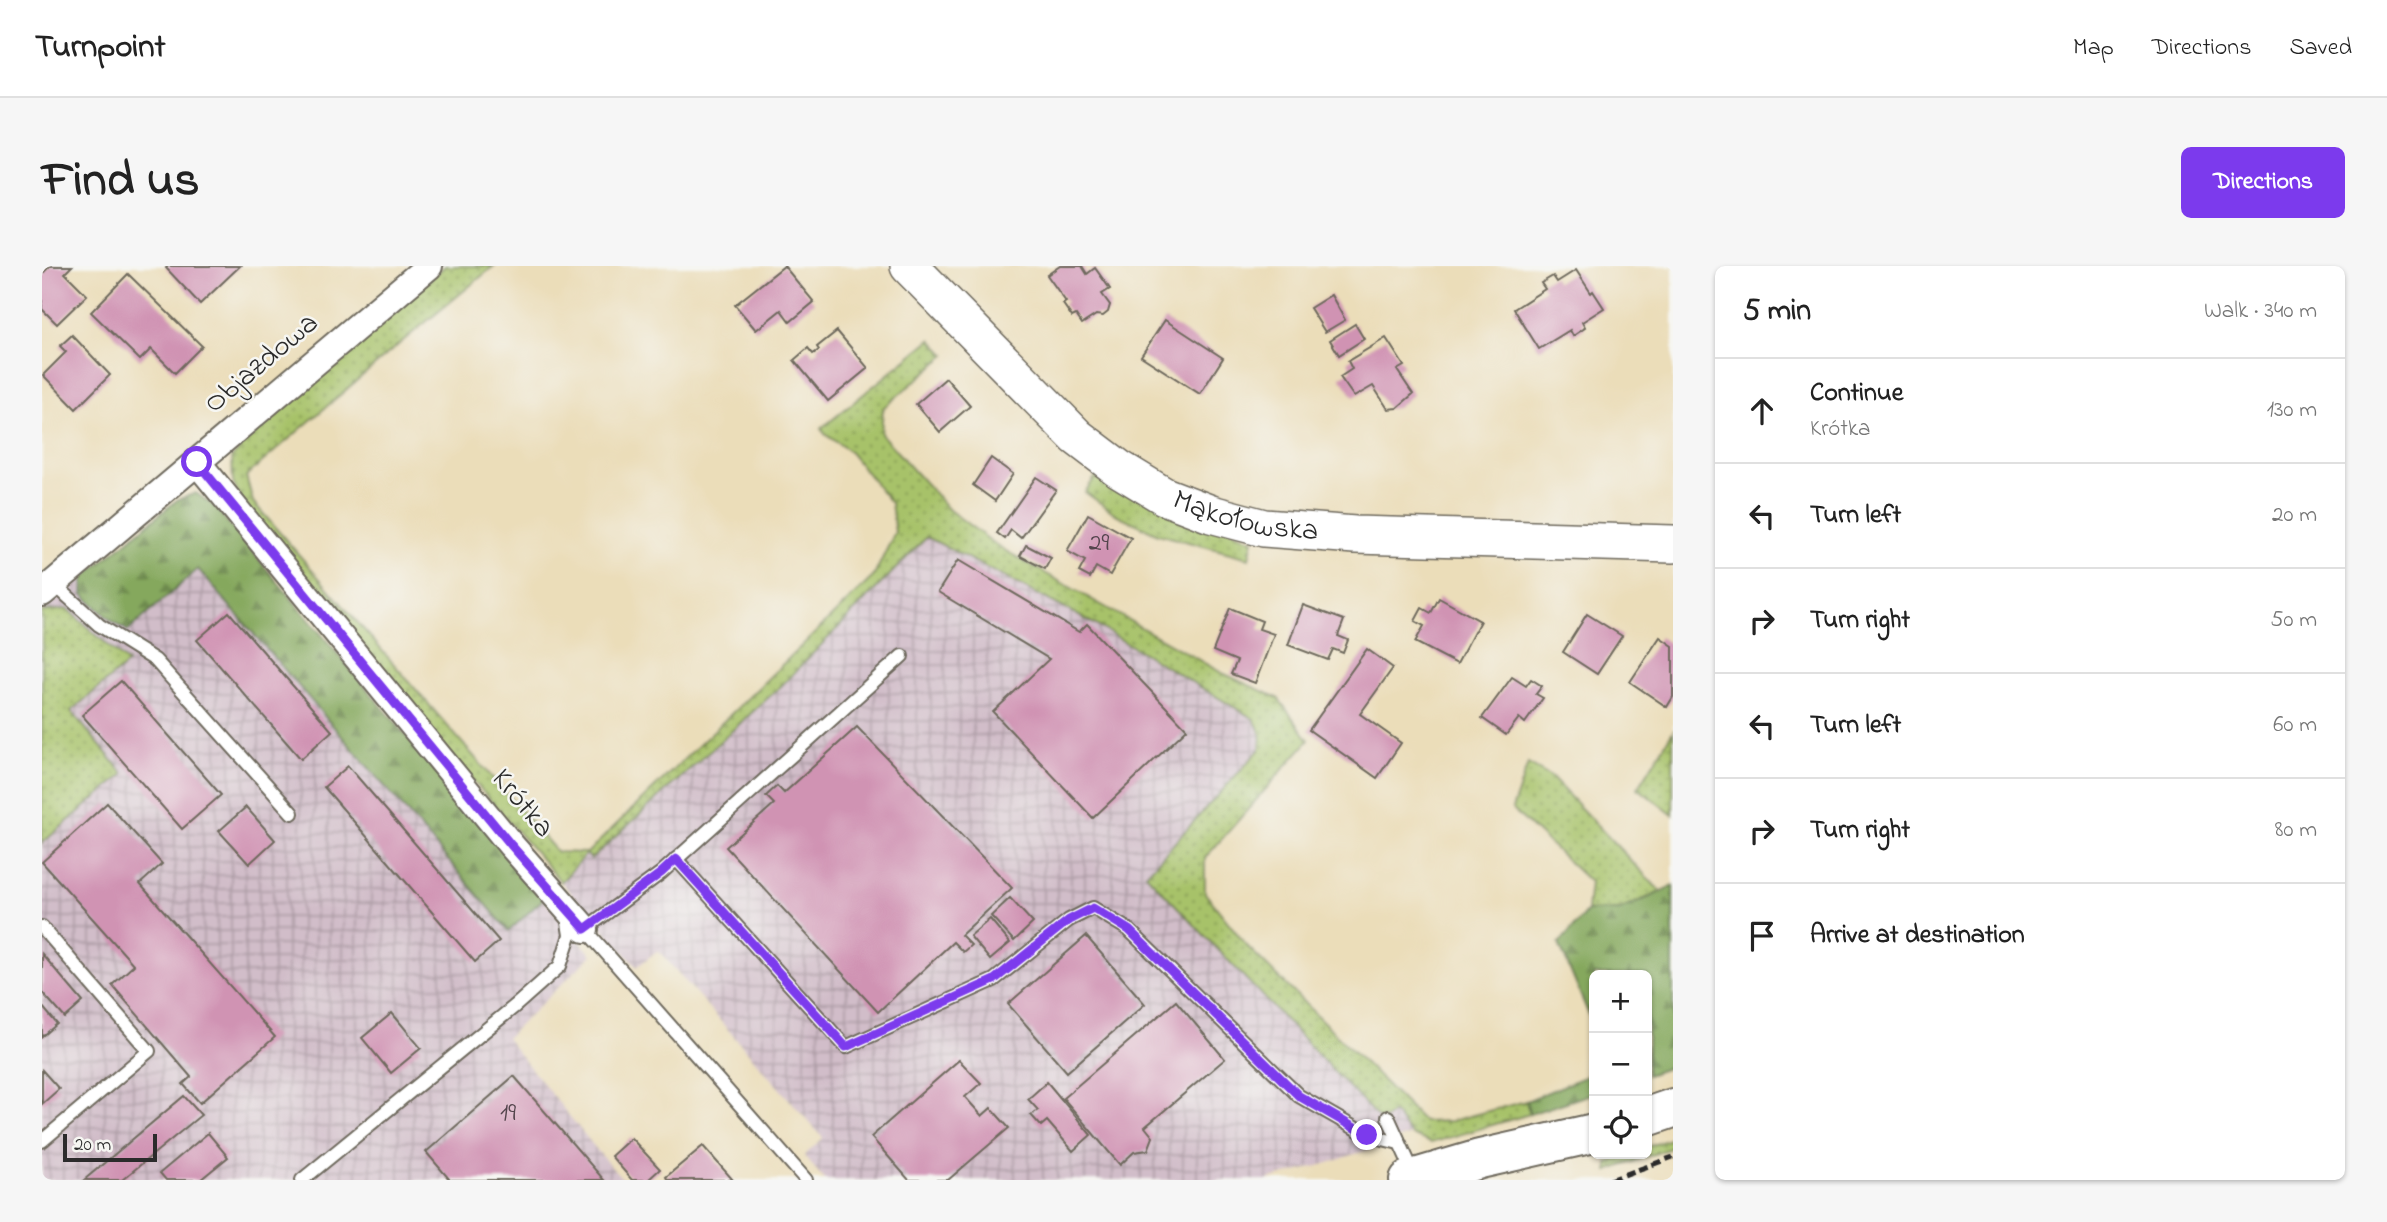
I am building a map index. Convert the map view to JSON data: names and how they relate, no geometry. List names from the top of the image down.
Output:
{
  "streets": {
    "street": ["Objazdowa", "Mąkołowska", "Krótka"]
  },
  "crossings": [
    ["Objazdowa", "Krótka"]
  ],
  "house_numbers": ["29", "19"],
  "scale_bar": "20 m",
  "page": {
    "header": "Turnpoint",
    "nav": ["Map", "Directions", "Saved"],
    "title": "Find us",
    "buttons": "Directions",
    "heading": ["5 min", "Walk · 340 m"],
    "list": [
      ["Continue", "Krótka", "130 m"],
      ["Turn left", "20 m"],
      ["Turn right", "50 m"],
      ["Turn left", "60 m"],
      ["Turn right", "80 m"],
      "Arrive at destination"
    ],
    "map_buttons": ["+", "−"],
    "scale": "20 m"
  }
}
